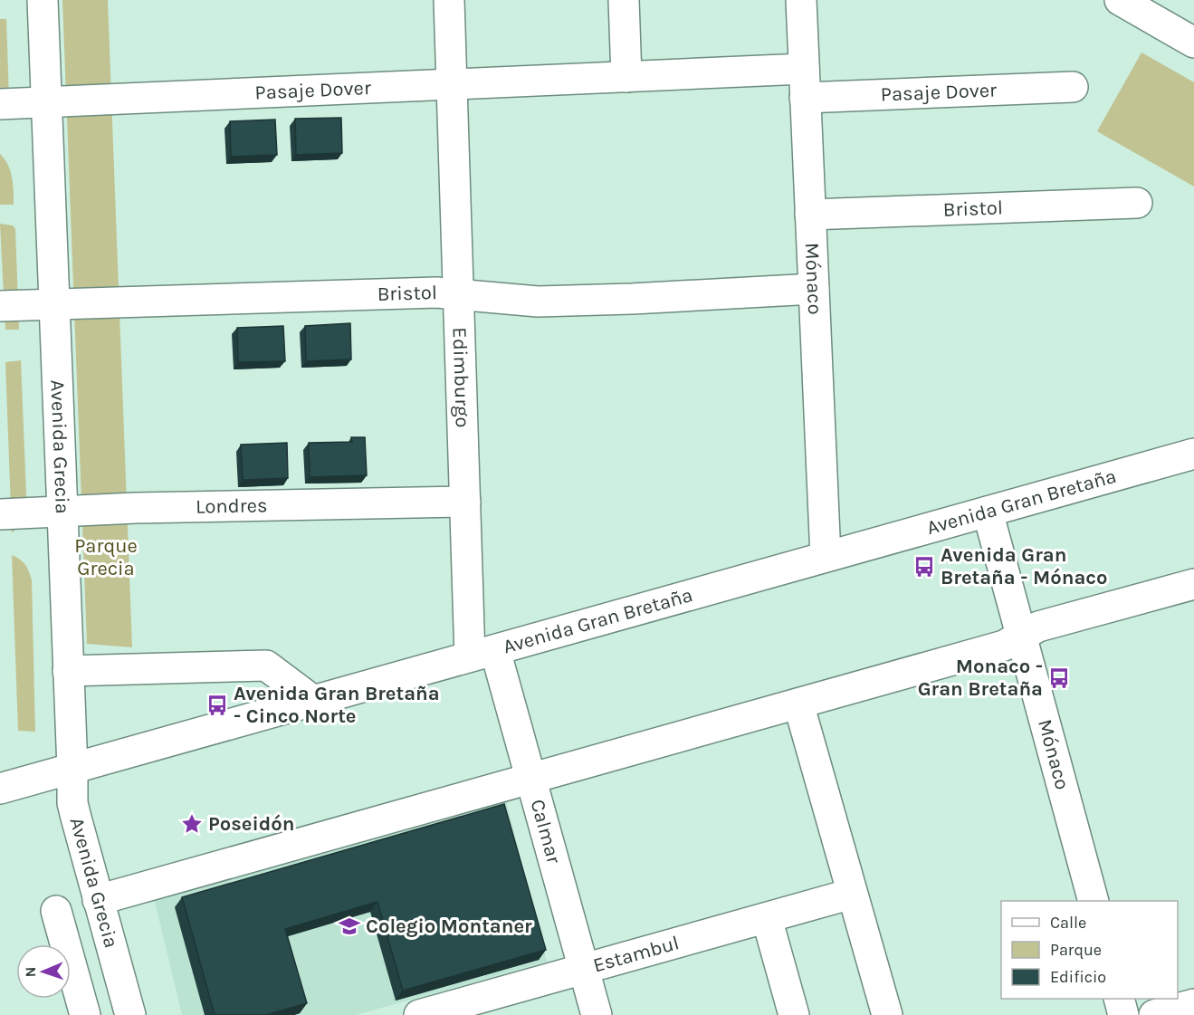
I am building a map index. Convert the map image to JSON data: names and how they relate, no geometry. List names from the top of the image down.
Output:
{
  "streets": {
    "street": [
      "Pasaje Dover",
      "Bristol",
      "Mónaco",
      "Edimburgo",
      "Avenida Grecia",
      "Avenida Gran Bretaña",
      "Londres",
      "Calmar",
      "Estambul"
    ]
  },
  "crossings": [
    ["Pasaje Dover", "Mónaco"],
    ["Pasaje Dover", "Edimburgo"],
    ["Pasaje Dover", "Avenida Grecia"],
    ["Bristol", "Mónaco"],
    ["Bristol", "Edimburgo"],
    ["Bristol", "Avenida Grecia"],
    ["Mónaco", "Avenida Gran Bretaña"],
    ["Edimburgo", "Avenida Gran Bretaña"],
    ["Edimburgo", "Londres"],
    ["Edimburgo", "Calmar"],
    ["Avenida Grecia", "Avenida Gran Bretaña"],
    ["Avenida Grecia", "Londres"],
    ["Avenida Gran Bretaña", "Calmar"],
    ["Calmar", "Estambul"]
  ],
  "parks": ["Parque Grecia"],
  "places": {
    "bus stop": ["Avenida Gran Bretaña - Mónaco", "Monaco - Gran Bretaña", "Avenida Gran Bretaña - Cinco Norte"],
    "place": ["Poseidón"],
    "school or university": ["Colegio Montaner"]
  },
  "legend": ["Calle", "Parque", "Edificio"],
  "north": "left"
}
